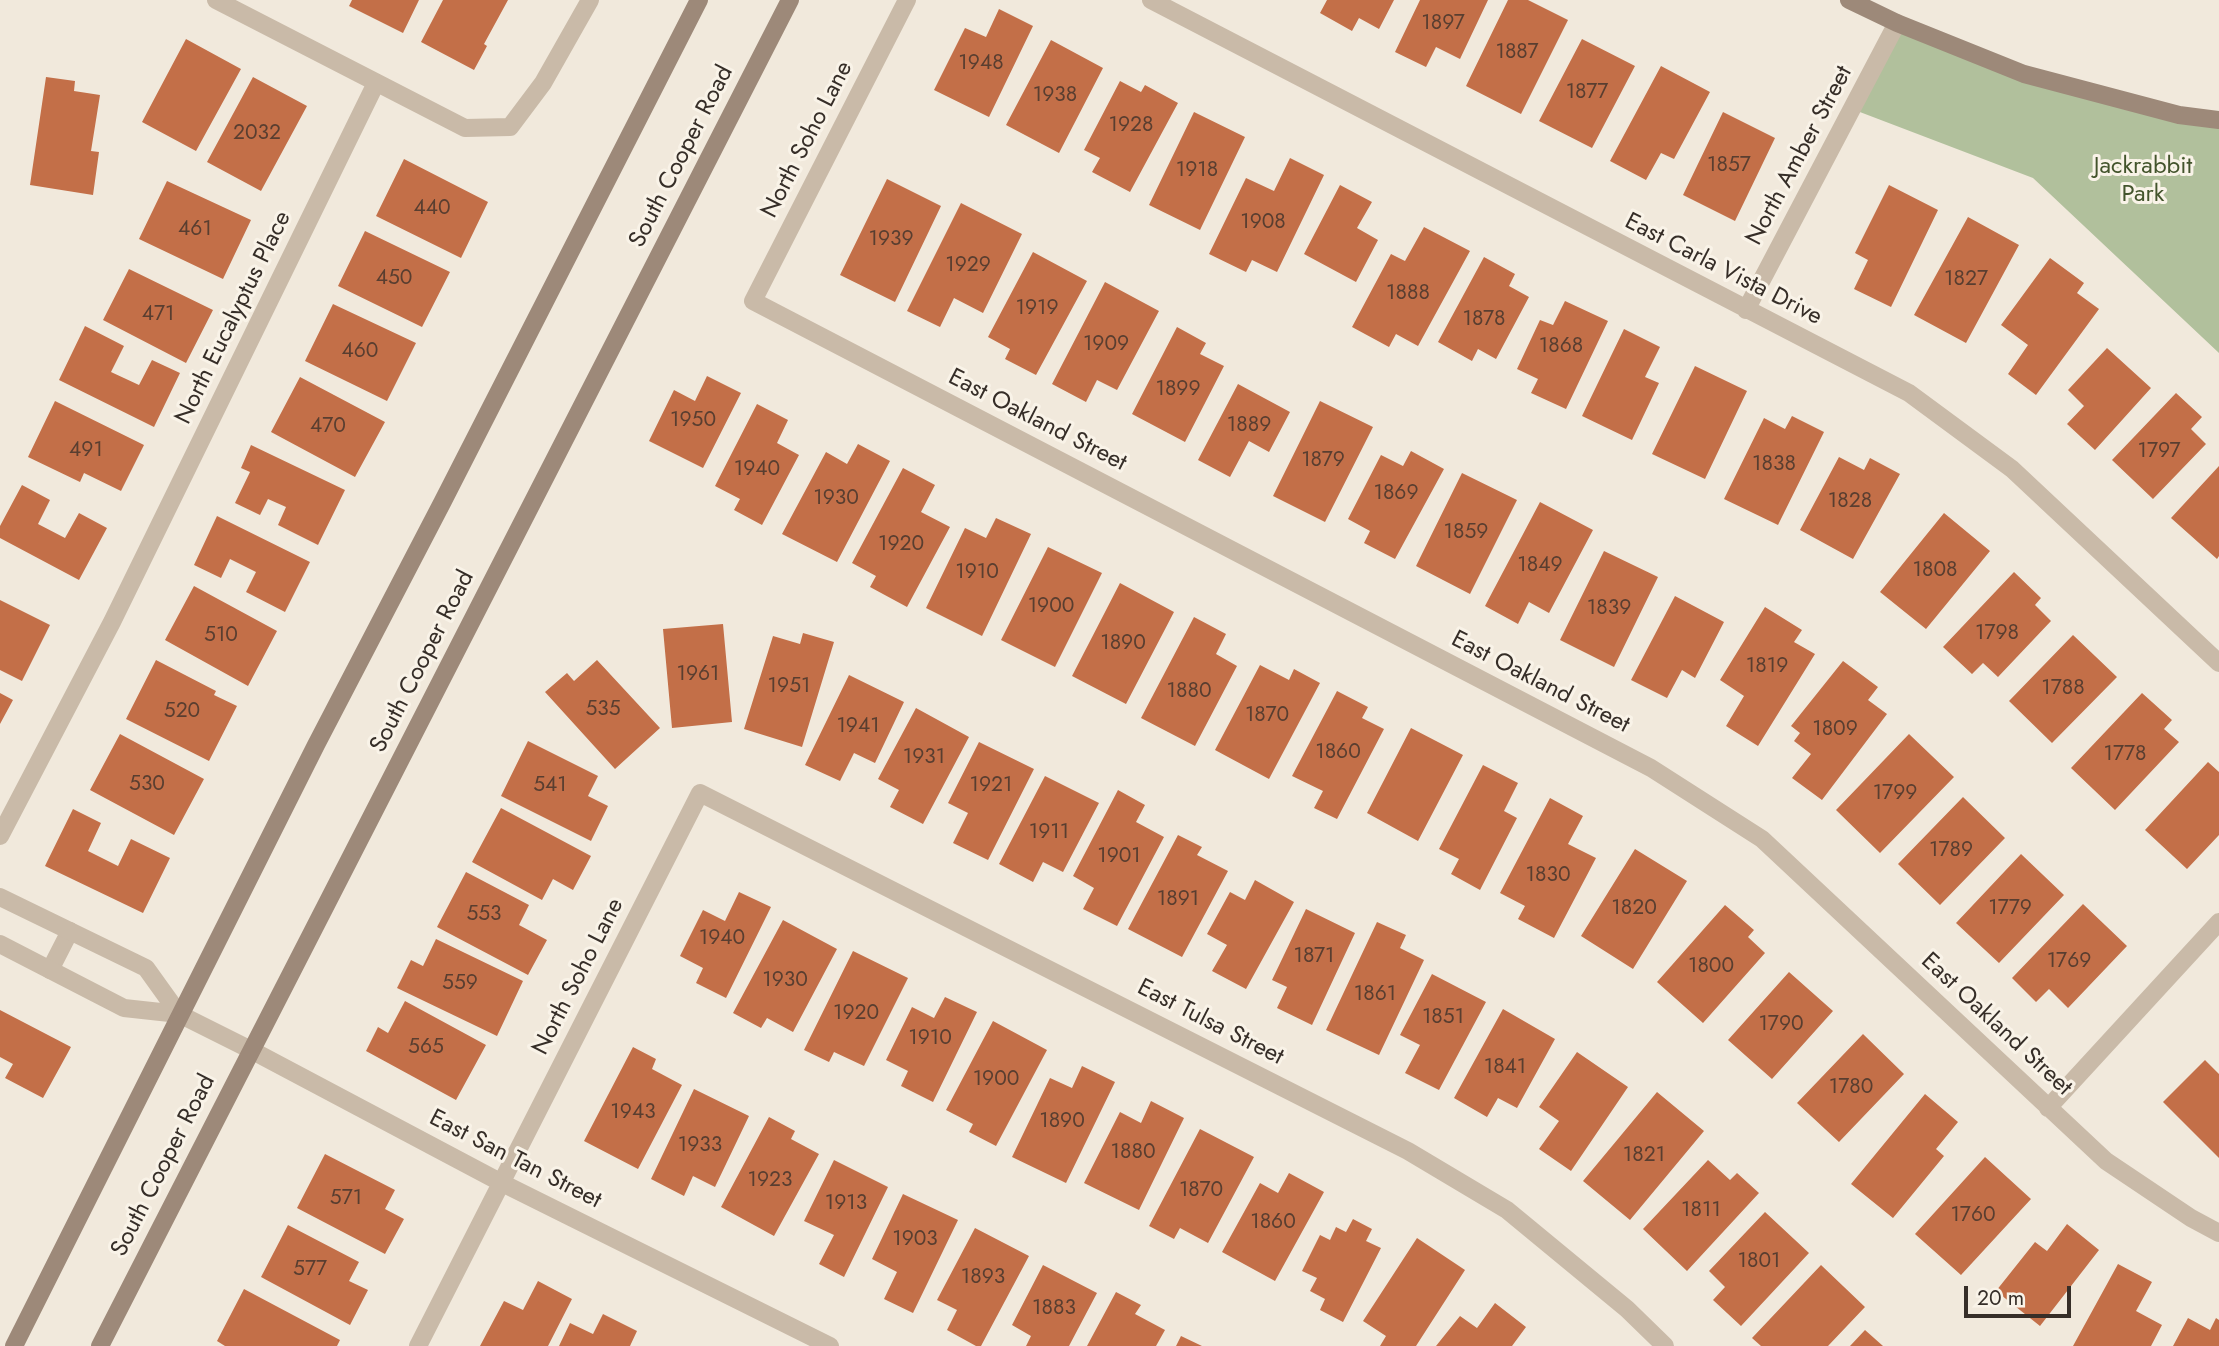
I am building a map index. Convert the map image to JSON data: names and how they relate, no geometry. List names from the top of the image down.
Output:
{
  "streets": {
    "main road": ["South Cooper Road"],
    "street": [
      "North Soho Lane",
      "North Amber Street",
      "East Carla Vista Drive",
      "North Eucalyptus Place",
      "East Oakland Street",
      "East Tulsa Street",
      "East San Tan Street"
    ]
  },
  "crossings": [
    ["North Soho Lane", "East Oakland Street"],
    ["North Soho Lane", "East Tulsa Street"],
    ["North Soho Lane", "East San Tan Street"],
    ["North Amber Street", "East Carla Vista Drive"],
    ["South Cooper Road", "East San Tan Street"]
  ],
  "parks": ["Jackrabbit Park"],
  "house_numbers": [
    "1897",
    "1887",
    "1948",
    "1877",
    "1938",
    "1928",
    "2032",
    "1857",
    "1918",
    "440",
    "1908",
    "461",
    "1939",
    "1929",
    "450",
    "1827",
    "1888",
    "1919",
    "471",
    "1878",
    "1909",
    "1868",
    "460",
    "1899",
    "1950",
    "1889",
    "470",
    "491",
    "1797",
    "1879",
    "1838",
    "1940",
    "1869",
    "1930",
    "1828",
    "1859",
    "1920",
    "1849",
    "1808",
    "1910",
    "1900",
    "1839",
    "1798",
    "510",
    "1890",
    "1819",
    "1961",
    "1951",
    "1788",
    "1880",
    "535",
    "520",
    "1870",
    "1941",
    "1809",
    "1860",
    "1778",
    "1931",
    "530",
    "541",
    "1921",
    "1799",
    "1911",
    "1789",
    "1901",
    "1830",
    "1891",
    "1820",
    "1779",
    "553",
    "1940",
    "1871",
    "1769",
    "1800",
    "1930",
    "559",
    "1861",
    "1920",
    "1851",
    "1790",
    "1910",
    "565",
    "1841",
    "1900",
    "1780",
    "1943",
    "1890",
    "1933",
    "1880",
    "1821",
    "1923",
    "1870",
    "571",
    "1913",
    "1811",
    "1760",
    "1860",
    "1903",
    "1801",
    "577",
    "1893",
    "1883"
  ],
  "scale_bar": "20 m"
}
